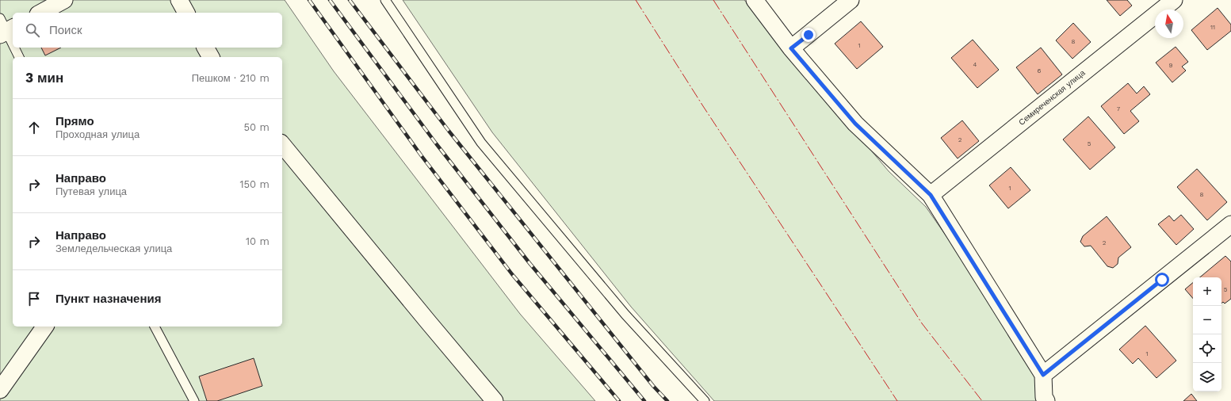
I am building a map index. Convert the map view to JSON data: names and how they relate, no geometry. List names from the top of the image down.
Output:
{
  "streets": {
    "street": ["Семиреченская улица"]
  },
  "house_numbers": [
    "11",
    "8",
    "1",
    "4",
    "9",
    "6",
    "7",
    "2",
    "5",
    "1",
    "8",
    "2",
    "5",
    "1"
  ],
  "north": "top",
  "page": {
    "search": "Поиск",
    "heading": ["3 мин", "Пешком · 210 m"],
    "list": [
      ["Прямо", "Проходная улица", "50 m"],
      ["Направо", "Путевая улица", "150 m"],
      ["Направо", "Земледельческая улица", "10 m"],
      "Пункт назначения"
    ],
    "map_buttons": ["+", "−"]
  }
}
